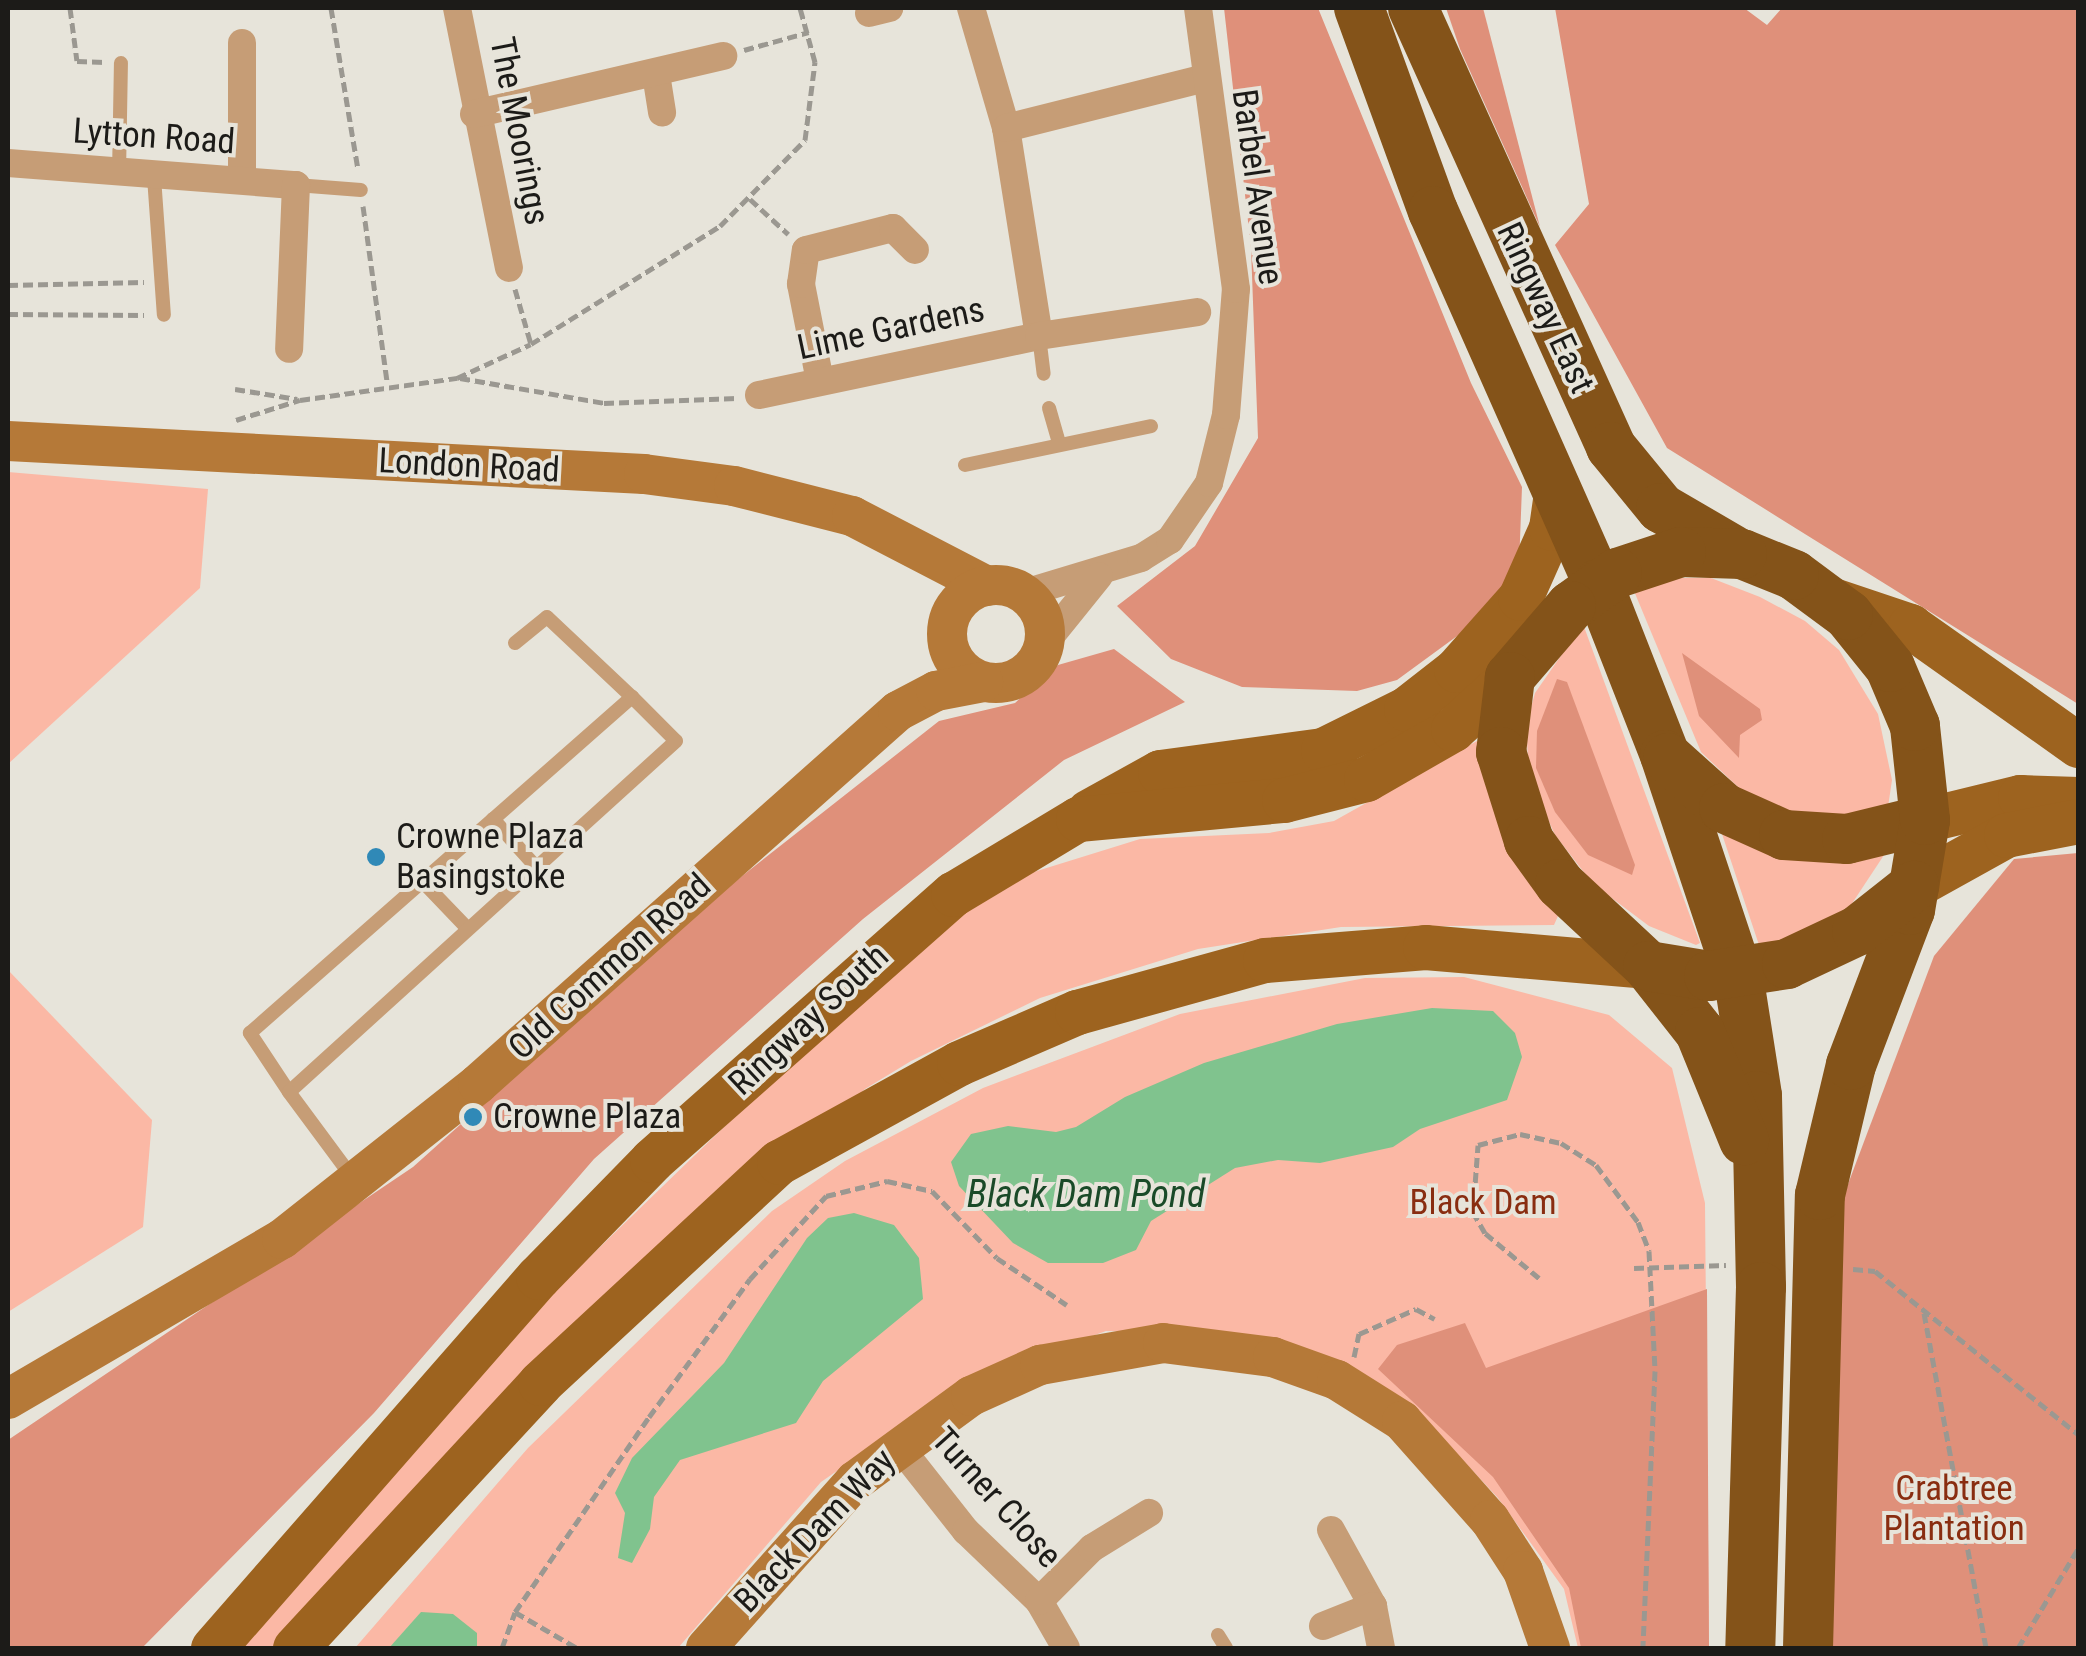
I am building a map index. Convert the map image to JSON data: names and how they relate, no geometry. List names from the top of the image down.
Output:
{
  "streets": {
    "highway": ["Ringway East"],
    "main road": ["Ringway South"],
    "street": [
      "The Moorings",
      "Lytton Road",
      "Barbel Avenue",
      "Lime Gardens",
      "London Road",
      "Old Common Road",
      "Turner Close",
      "Black Dam Way"
    ]
  },
  "crossings": [
    ["Barbel Avenue", "Lime Gardens"],
    ["Barbel Avenue", "London Road"],
    ["Barbel Avenue", "Old Common Road"],
    ["London Road", "Old Common Road"],
    ["Turner Close", "Black Dam Way"]
  ],
  "water": ["Black Dam Pond"],
  "parks": ["Black Dam", "Crabtree Plantation"],
  "places": ["Crowne Plaza Basingstoke", "Crowne Plaza"]
}
